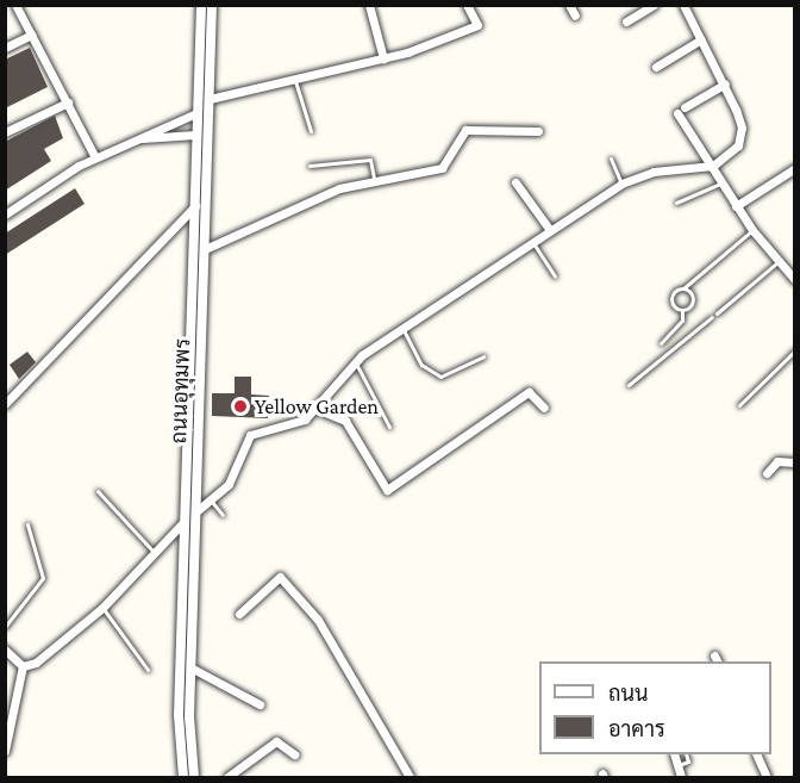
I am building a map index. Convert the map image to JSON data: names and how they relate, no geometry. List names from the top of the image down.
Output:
{
  "streets": {
    "street": ["ถนนอุทุมพร"]
  },
  "places": ["Yellow Garden"],
  "legend": ["ถนน", "อาคาร"]
}
